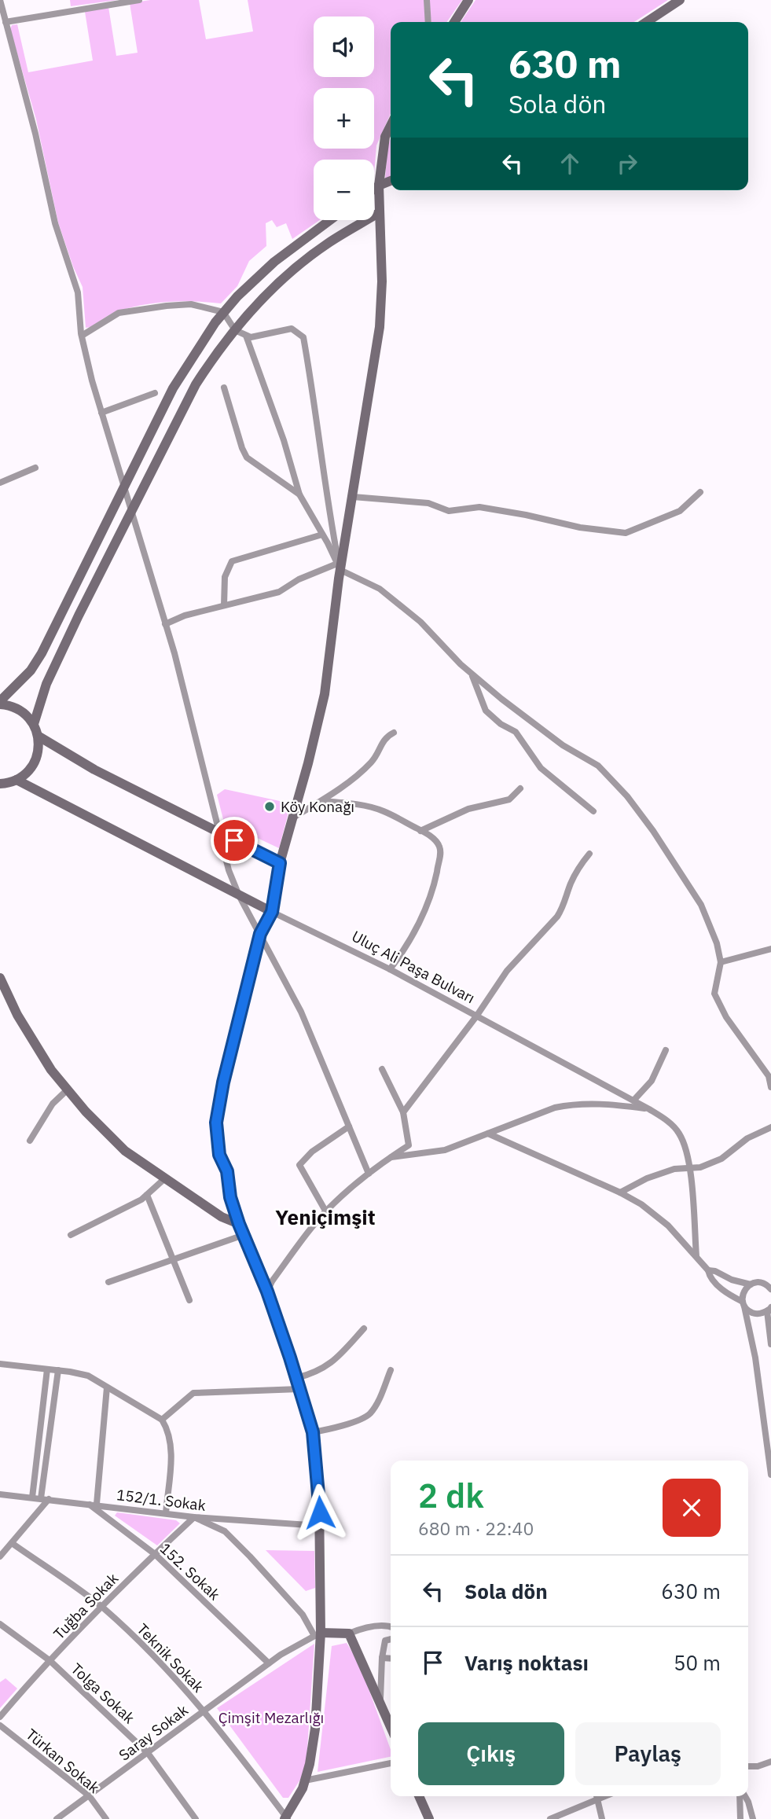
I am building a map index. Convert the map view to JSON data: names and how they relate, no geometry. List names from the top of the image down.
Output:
{
  "streets": {
    "street": [
      "Uluç Ali Paşa Bulvarı",
      "152/1. Sokak",
      "152. Sokak",
      "Tuğba Sokak",
      "Teknik Sokak",
      "Tolga Sokak",
      "Saray Sokak",
      "Türkan Sokak"
    ]
  },
  "crossings": [
    ["152/1. Sokak", "152. Sokak"],
    ["152/1. Sokak", "Tuğba Sokak"],
    ["152. Sokak", "Tuğba Sokak"],
    ["152. Sokak", "Saray Sokak"],
    ["Tuğba Sokak", "Teknik Sokak"],
    ["Tuğba Sokak", "Tolga Sokak"],
    ["Teknik Sokak", "Saray Sokak"],
    ["Tolga Sokak", "Saray Sokak"],
    ["Saray Sokak", "Türkan Sokak"]
  ],
  "districts": ["Yeniçimşit"],
  "parks": ["Çimşit Mezarlığı"],
  "places": ["Köy Konağı"],
  "page": {
    "map_buttons": ["+", "−"],
    "turn": ["630 m", "Sola dön"],
    "heading": ["2 dk", "680 m · 22:40"],
    "list": [
      {
        "name": "Sola dön",
        "value": "630 m"
      },
      {
        "name": "Varış noktası",
        "value": "50 m"
      }
    ],
    "buttons": ["Çıkış", "Paylaş"]
  }
}
